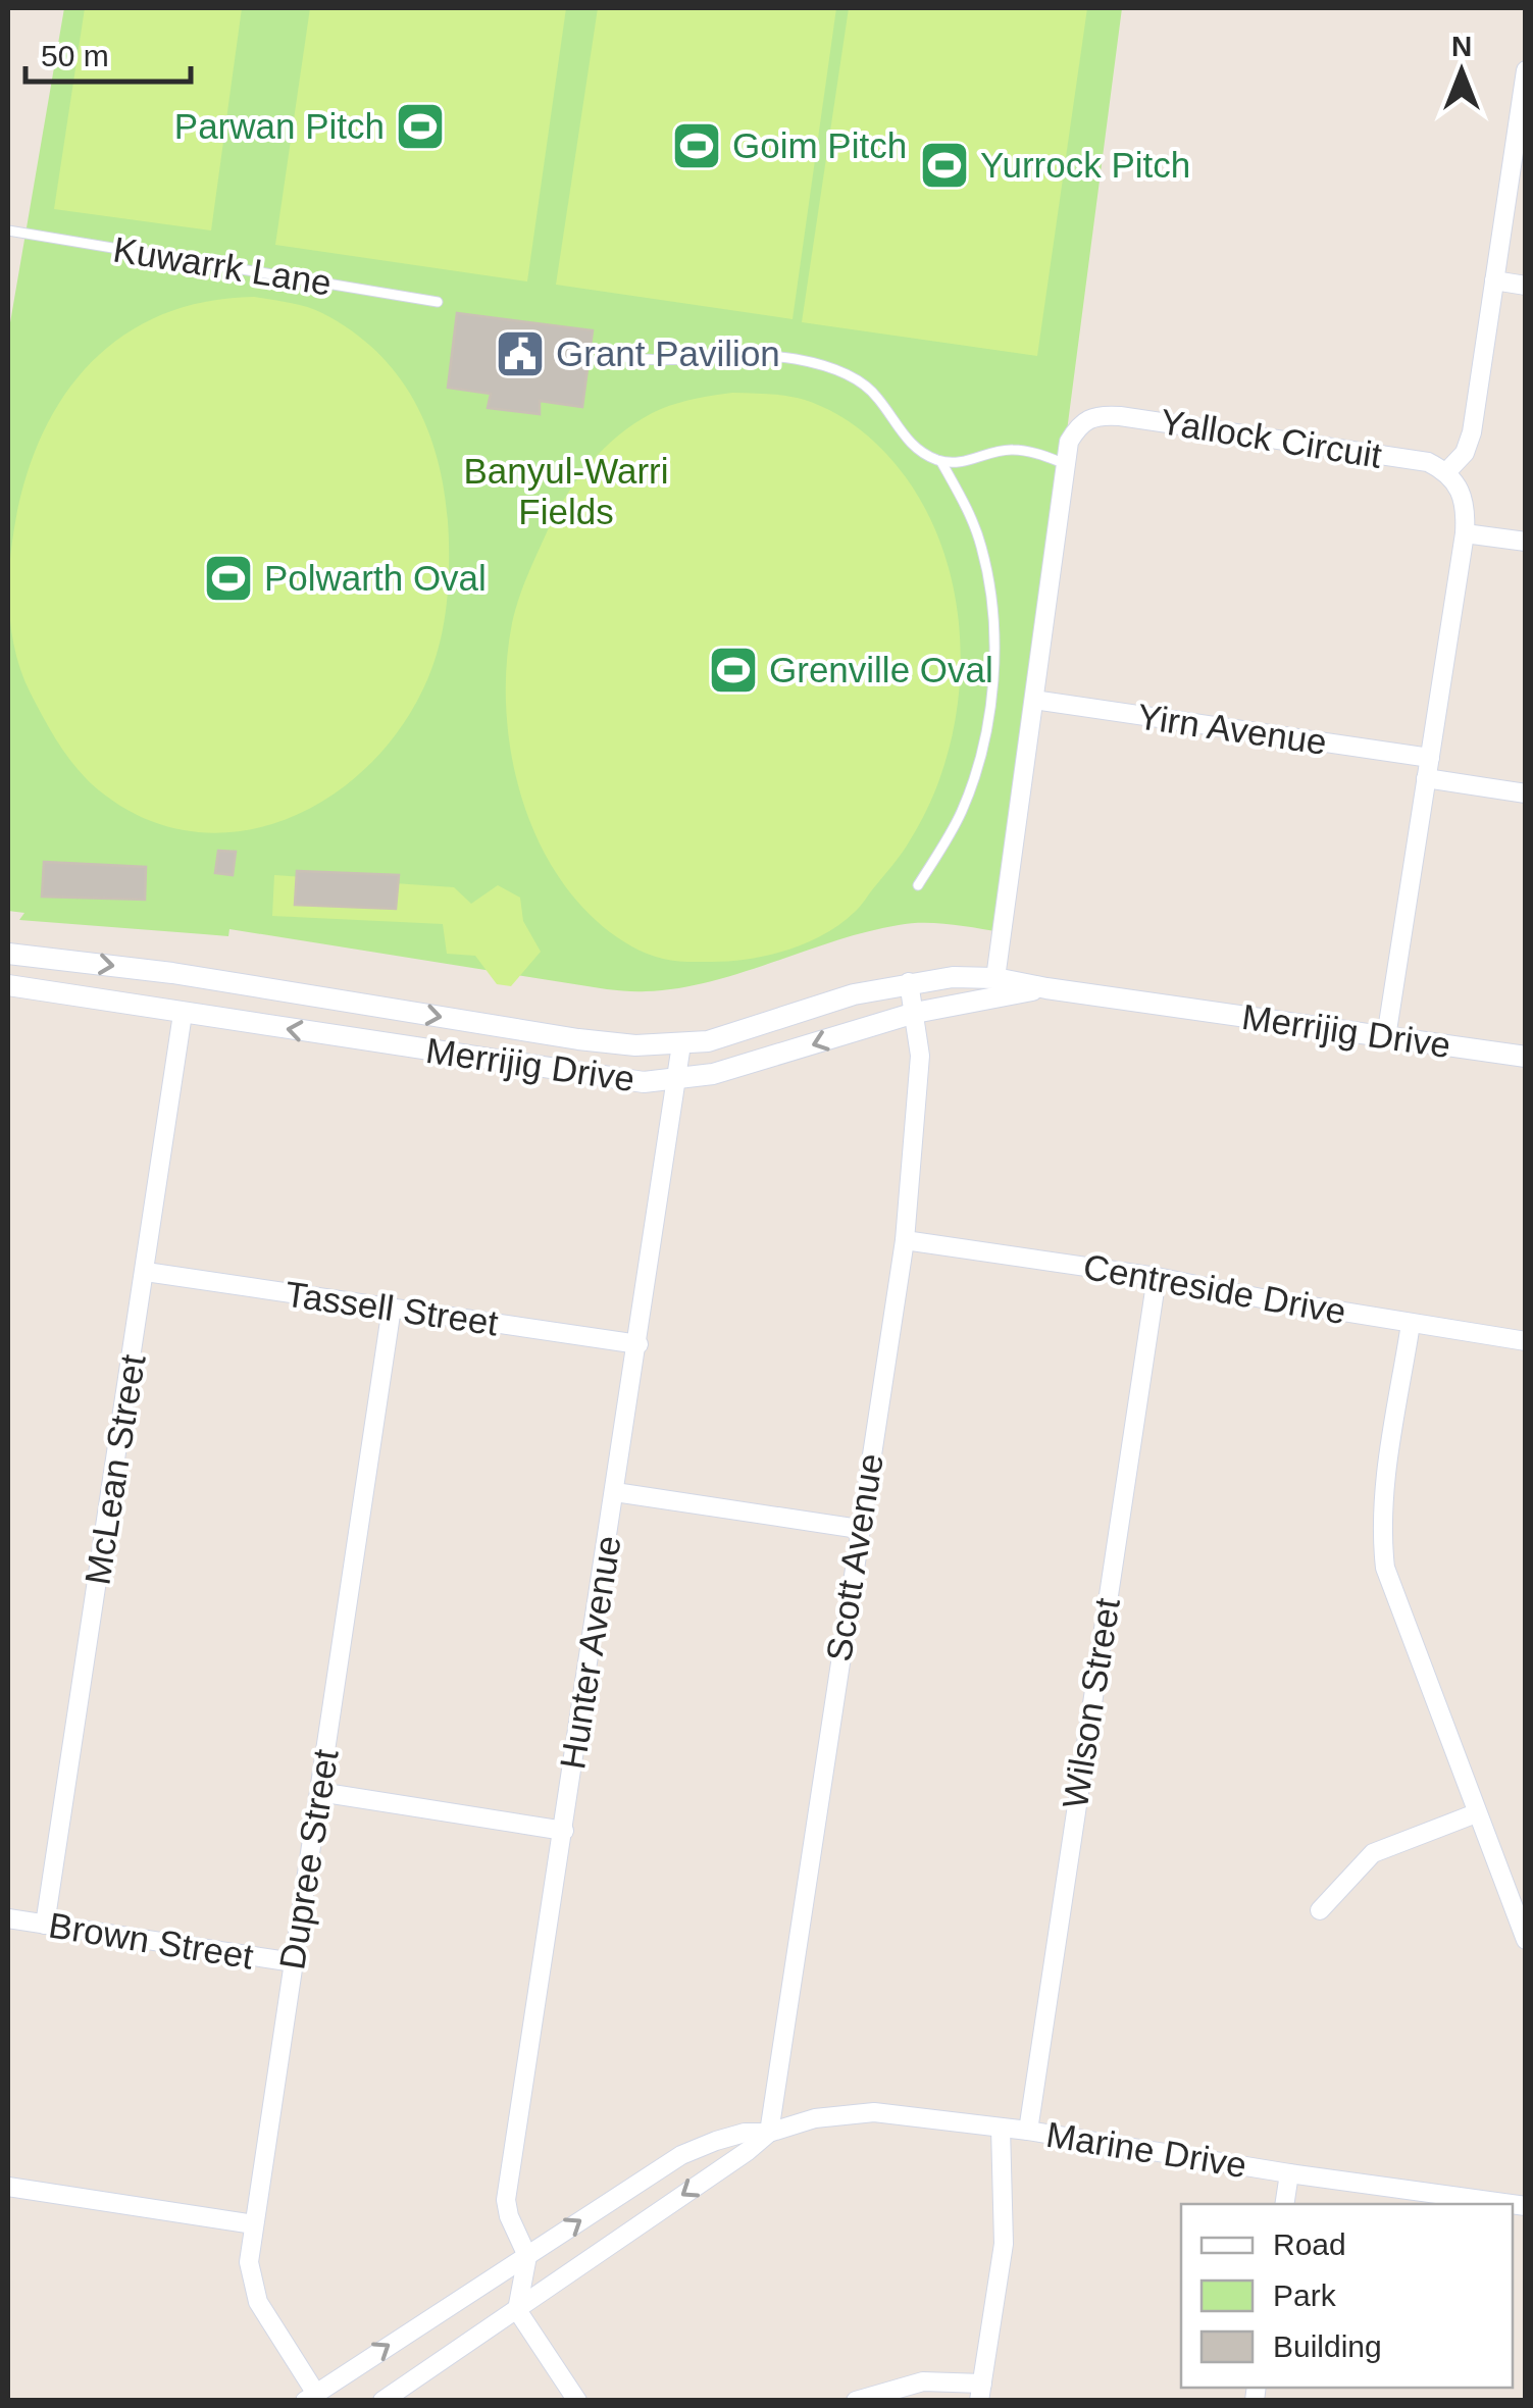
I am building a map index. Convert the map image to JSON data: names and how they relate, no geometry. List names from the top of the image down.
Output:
{
  "streets": {
    "street": [
      "Yallock Circuit",
      "Yirn Avenue",
      "Merrijig Drive",
      "Centreside Drive",
      "Tassell Street",
      "McLean Street",
      "Scott Avenue",
      "Hunter Avenue",
      "Wilson Street",
      "Dupree Street",
      "Brown Street",
      "Marine Drive"
    ],
    "lane": ["Kuwarrk Lane"]
  },
  "crossings": [
    ["Yallock Circuit", "Yirn Avenue"],
    ["Yallock Circuit", "Merrijig Drive"],
    ["Merrijig Drive", "McLean Street"],
    ["Merrijig Drive", "Scott Avenue"],
    ["Merrijig Drive", "Hunter Avenue"],
    ["Centreside Drive", "Scott Avenue"],
    ["Centreside Drive", "Wilson Street"],
    ["Tassell Street", "McLean Street"],
    ["Tassell Street", "Hunter Avenue"],
    ["Tassell Street", "Dupree Street"],
    ["McLean Street", "Brown Street"],
    ["Scott Avenue", "Marine Drive"],
    ["Hunter Avenue", "Marine Drive"],
    ["Wilson Street", "Marine Drive"],
    ["Dupree Street", "Brown Street"],
    ["Dupree Street", "Marine Drive"]
  ],
  "parks": ["Banyul-Warri Fields"],
  "places": {
    "sports": [
      "Parwan Pitch",
      "Goim Pitch",
      "Yurrock Pitch",
      "Polwarth Oval",
      "Grenville Oval"
    ],
    "public building": ["Grant Pavilion"]
  },
  "legend": ["Road", "Park", "Building"],
  "scale_bar": "50 m",
  "north": "top"
}
